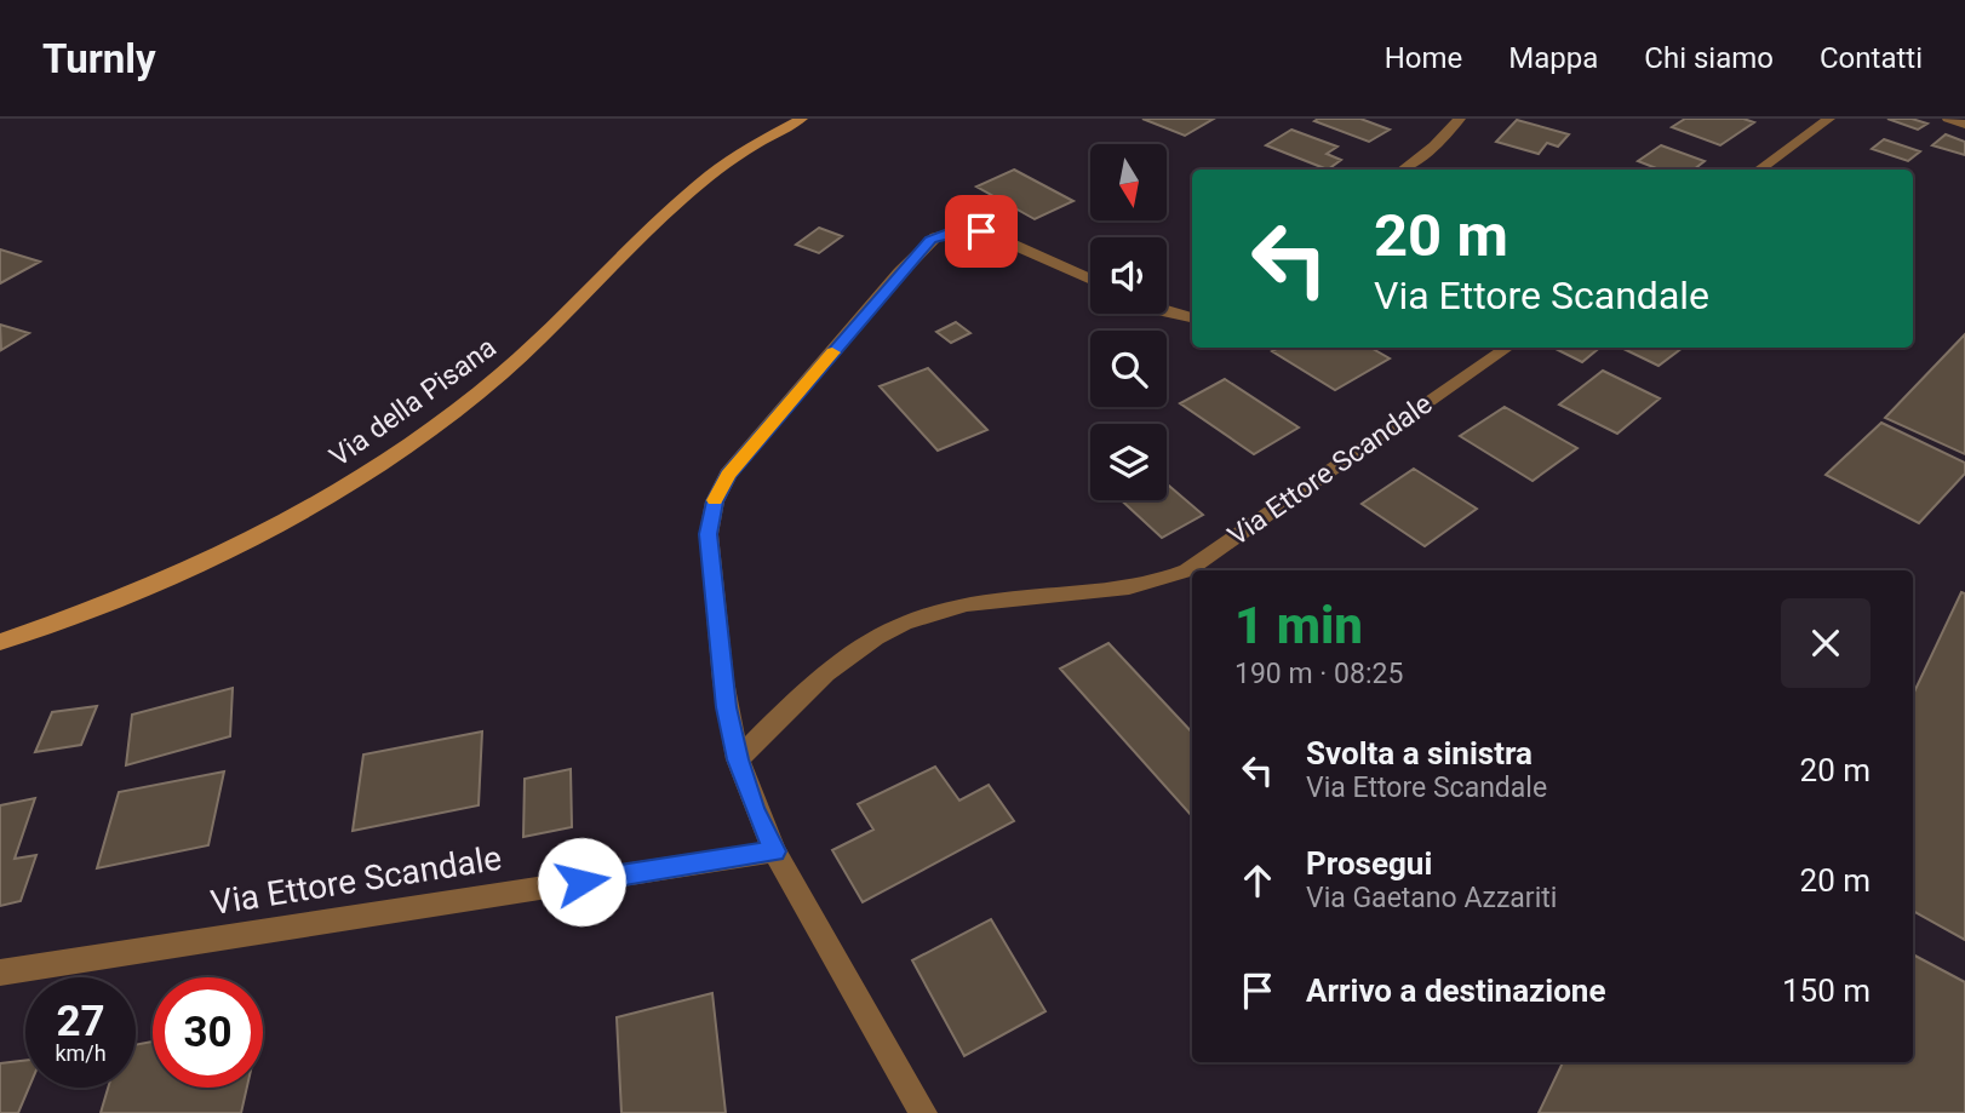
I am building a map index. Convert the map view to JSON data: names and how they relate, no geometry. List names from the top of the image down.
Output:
{
  "streets": {
    "main road": ["Via della Pisana"],
    "street": ["Via Ettore Scandale"]
  },
  "north": "bottom",
  "page": {
    "header": "Turnly",
    "nav": [
      "Home",
      "Mappa",
      "Chi siamo",
      "Contatti"
    ],
    "turn": ["20 m", "Via Ettore Scandale"],
    "heading": ["1 min", "190 m · 08:25"],
    "list": [
      {
        "name": "Svolta a sinistra",
        "note": "Via Ettore Scandale",
        "value": "20 m"
      },
      {
        "name": "Prosegui",
        "note": "Via Gaetano Azzariti",
        "value": "20 m"
      },
      {
        "name": "Arrivo a destinazione",
        "value": "150 m"
      }
    ],
    "speed": "27 km/h",
    "limit": "30"
  }
}
